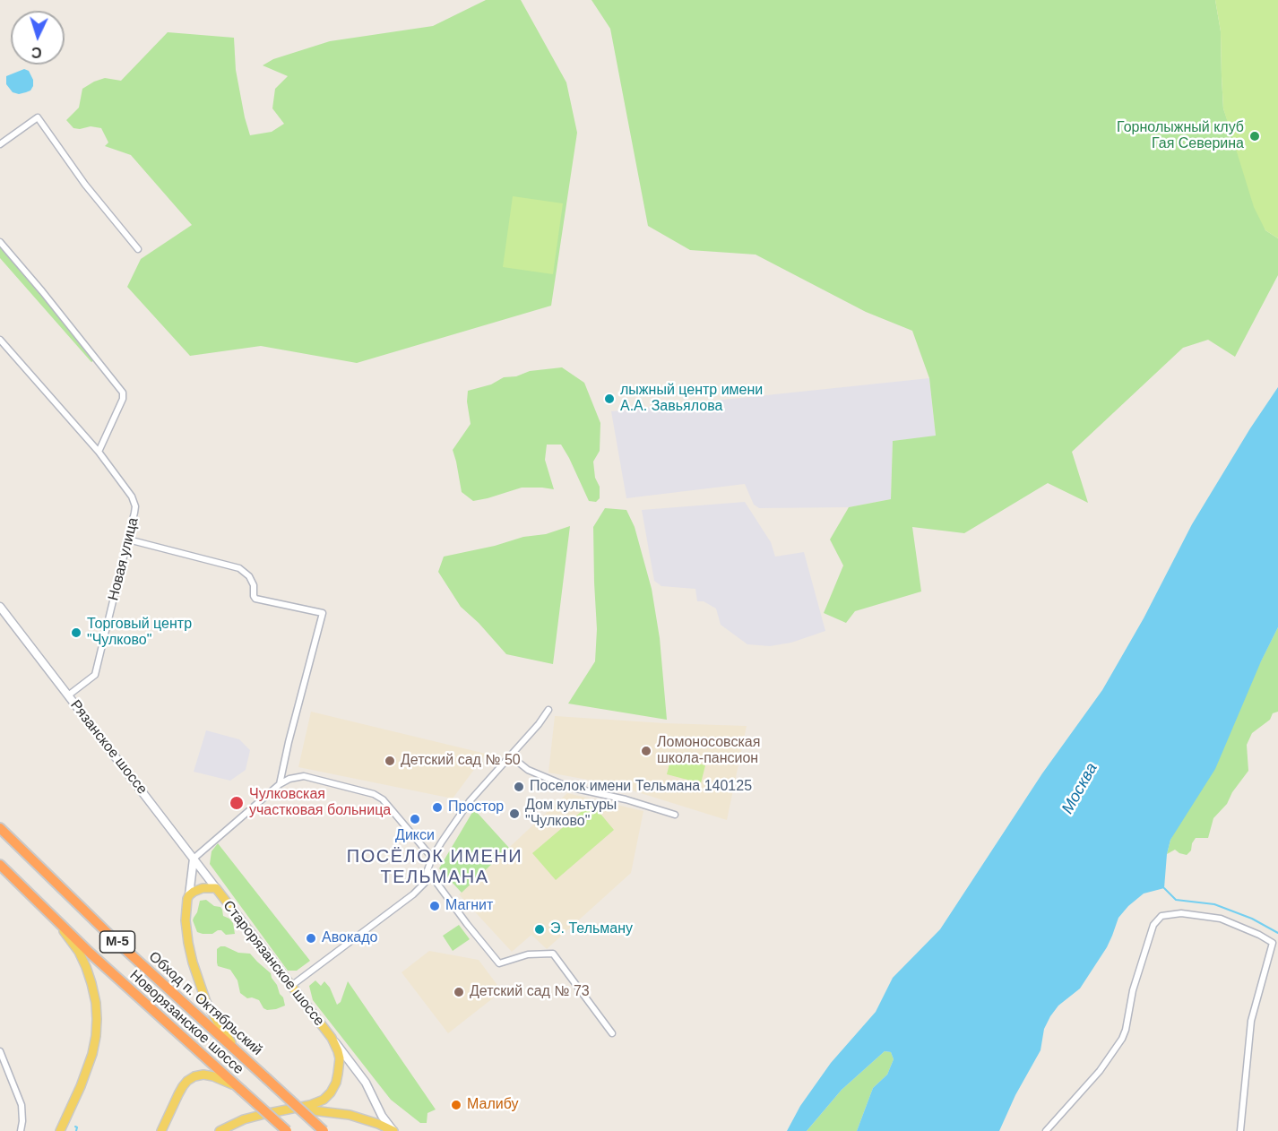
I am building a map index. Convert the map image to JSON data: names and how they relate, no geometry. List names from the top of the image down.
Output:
{
  "streets": {
    "highway": ["М-5", "Обход п. Октябрьский", "Новорязанское шоссе"],
    "main road": ["Рязанское шоссе", "Старорязанское шоссе"],
    "street": ["Новая улица"]
  },
  "crossings": [
    ["Новая улица", "Рязанское шоссе"],
    ["Рязанское шоссе", "Старорязанское шоссе"]
  ],
  "districts": ["ПОСЁЛОК ИМЕНИ ТЕЛЬМАНА"],
  "water": ["Москва"],
  "places": [
    "Горнолыжный клуб Гая Северина",
    "лыжный центр имени А.А. Завьялова",
    "Торговый центр \"Чулково\"",
    "Ломоносовская школа-пансион",
    "Детский сад № 50",
    "Поселок имени Тельмана 140125",
    "Чулковская участковая больница",
    "Простор",
    "Дом культуры \"Чулково\"",
    "Дикси",
    "Магнит",
    "Э. Тельману",
    "Авокадо",
    "Детский сад № 73",
    "Малибу"
  ],
  "north": "bottom"
}
